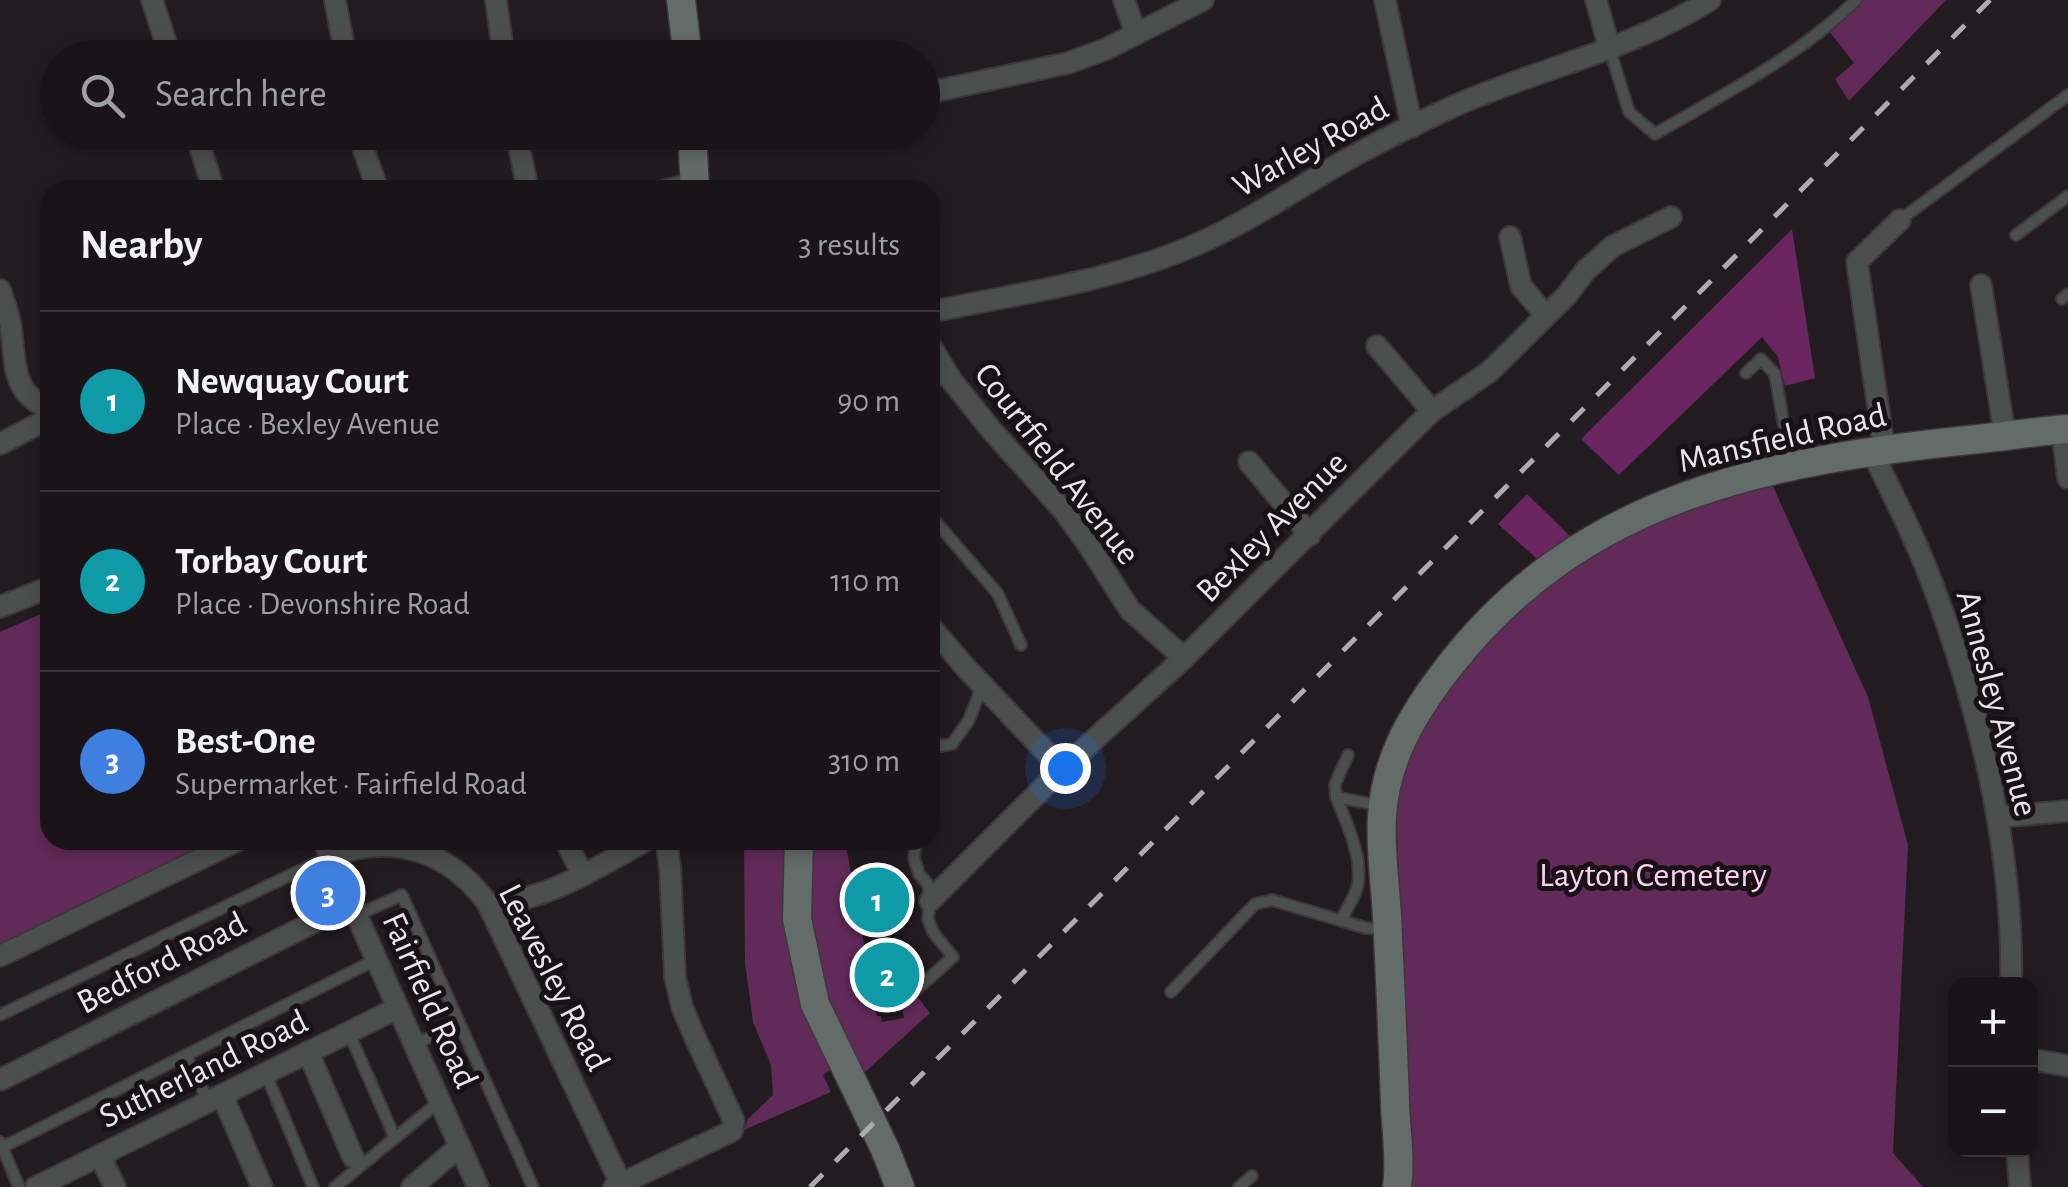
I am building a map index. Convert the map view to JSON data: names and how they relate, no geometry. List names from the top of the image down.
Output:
{
  "streets": {
    "street": [
      "Warley Road",
      "Mansfield Road",
      "Courtfield Avenue",
      "Bexley Avenue",
      "Annesley Avenue",
      "Bedford Road",
      "Leavesley Road",
      "Fairfield Road",
      "Sutherland Road"
    ]
  },
  "crossings": [
    ["Mansfield Road", "Annesley Avenue"],
    ["Courtfield Avenue", "Bexley Avenue"],
    ["Bedford Road", "Fairfield Road"],
    ["Fairfield Road", "Sutherland Road"]
  ],
  "parks": ["Layton Cemetery"],
  "page": {
    "search": "Search here",
    "heading": ["Nearby", "3 results"],
    "list": [
      {
        "mark": "1",
        "name": "Newquay Court",
        "note": "Place · Bexley Avenue",
        "value": "90 m"
      },
      {
        "mark": "2",
        "name": "Torbay Court",
        "note": "Place · Devonshire Road",
        "value": "110 m"
      },
      {
        "mark": "3",
        "name": "Best-One",
        "note": "Supermarket · Fairfield Road",
        "value": "310 m"
      }
    ],
    "pins": ["3", "1", "2"],
    "map_buttons": ["+", "−"]
  }
}
